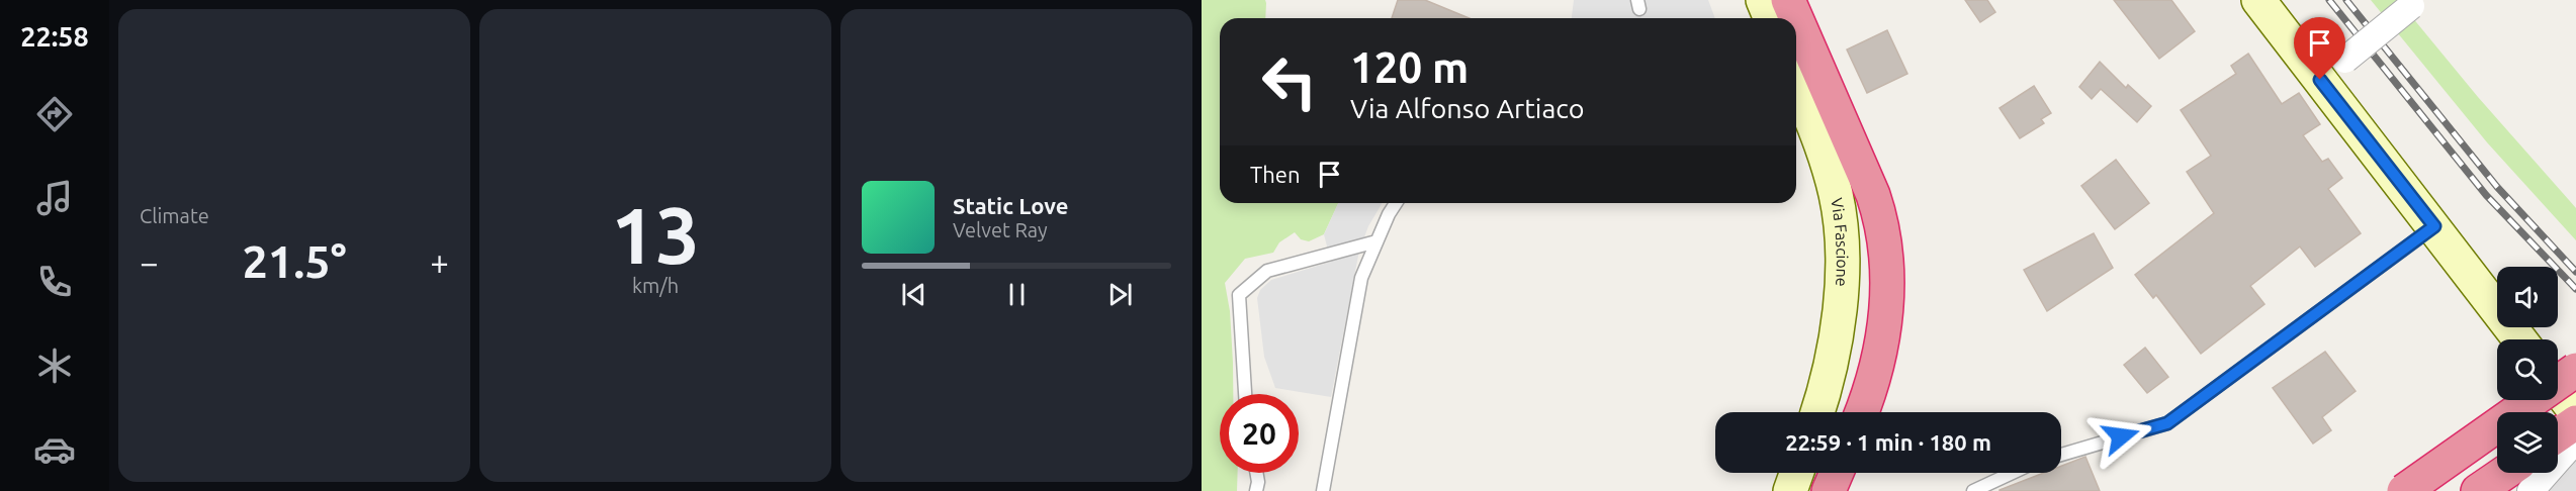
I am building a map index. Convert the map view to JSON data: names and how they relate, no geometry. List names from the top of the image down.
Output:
{
  "streets": {
    "main road": ["Via Fascione"]
  },
  "page": {
    "tabs": "22:58",
    "tile": [
      "Climate",
      ["13", "km/h"]
    ],
    "turn": ["120 m", "Via Alfonso Artiaco"],
    "then": "Then",
    "song": ["Static Love", "Velvet Ray"],
    "heat": ["−", "21.5°", "+"],
    "limit": "20",
    "trip": "22:59 · 1 min · 180 m"
  }
}
